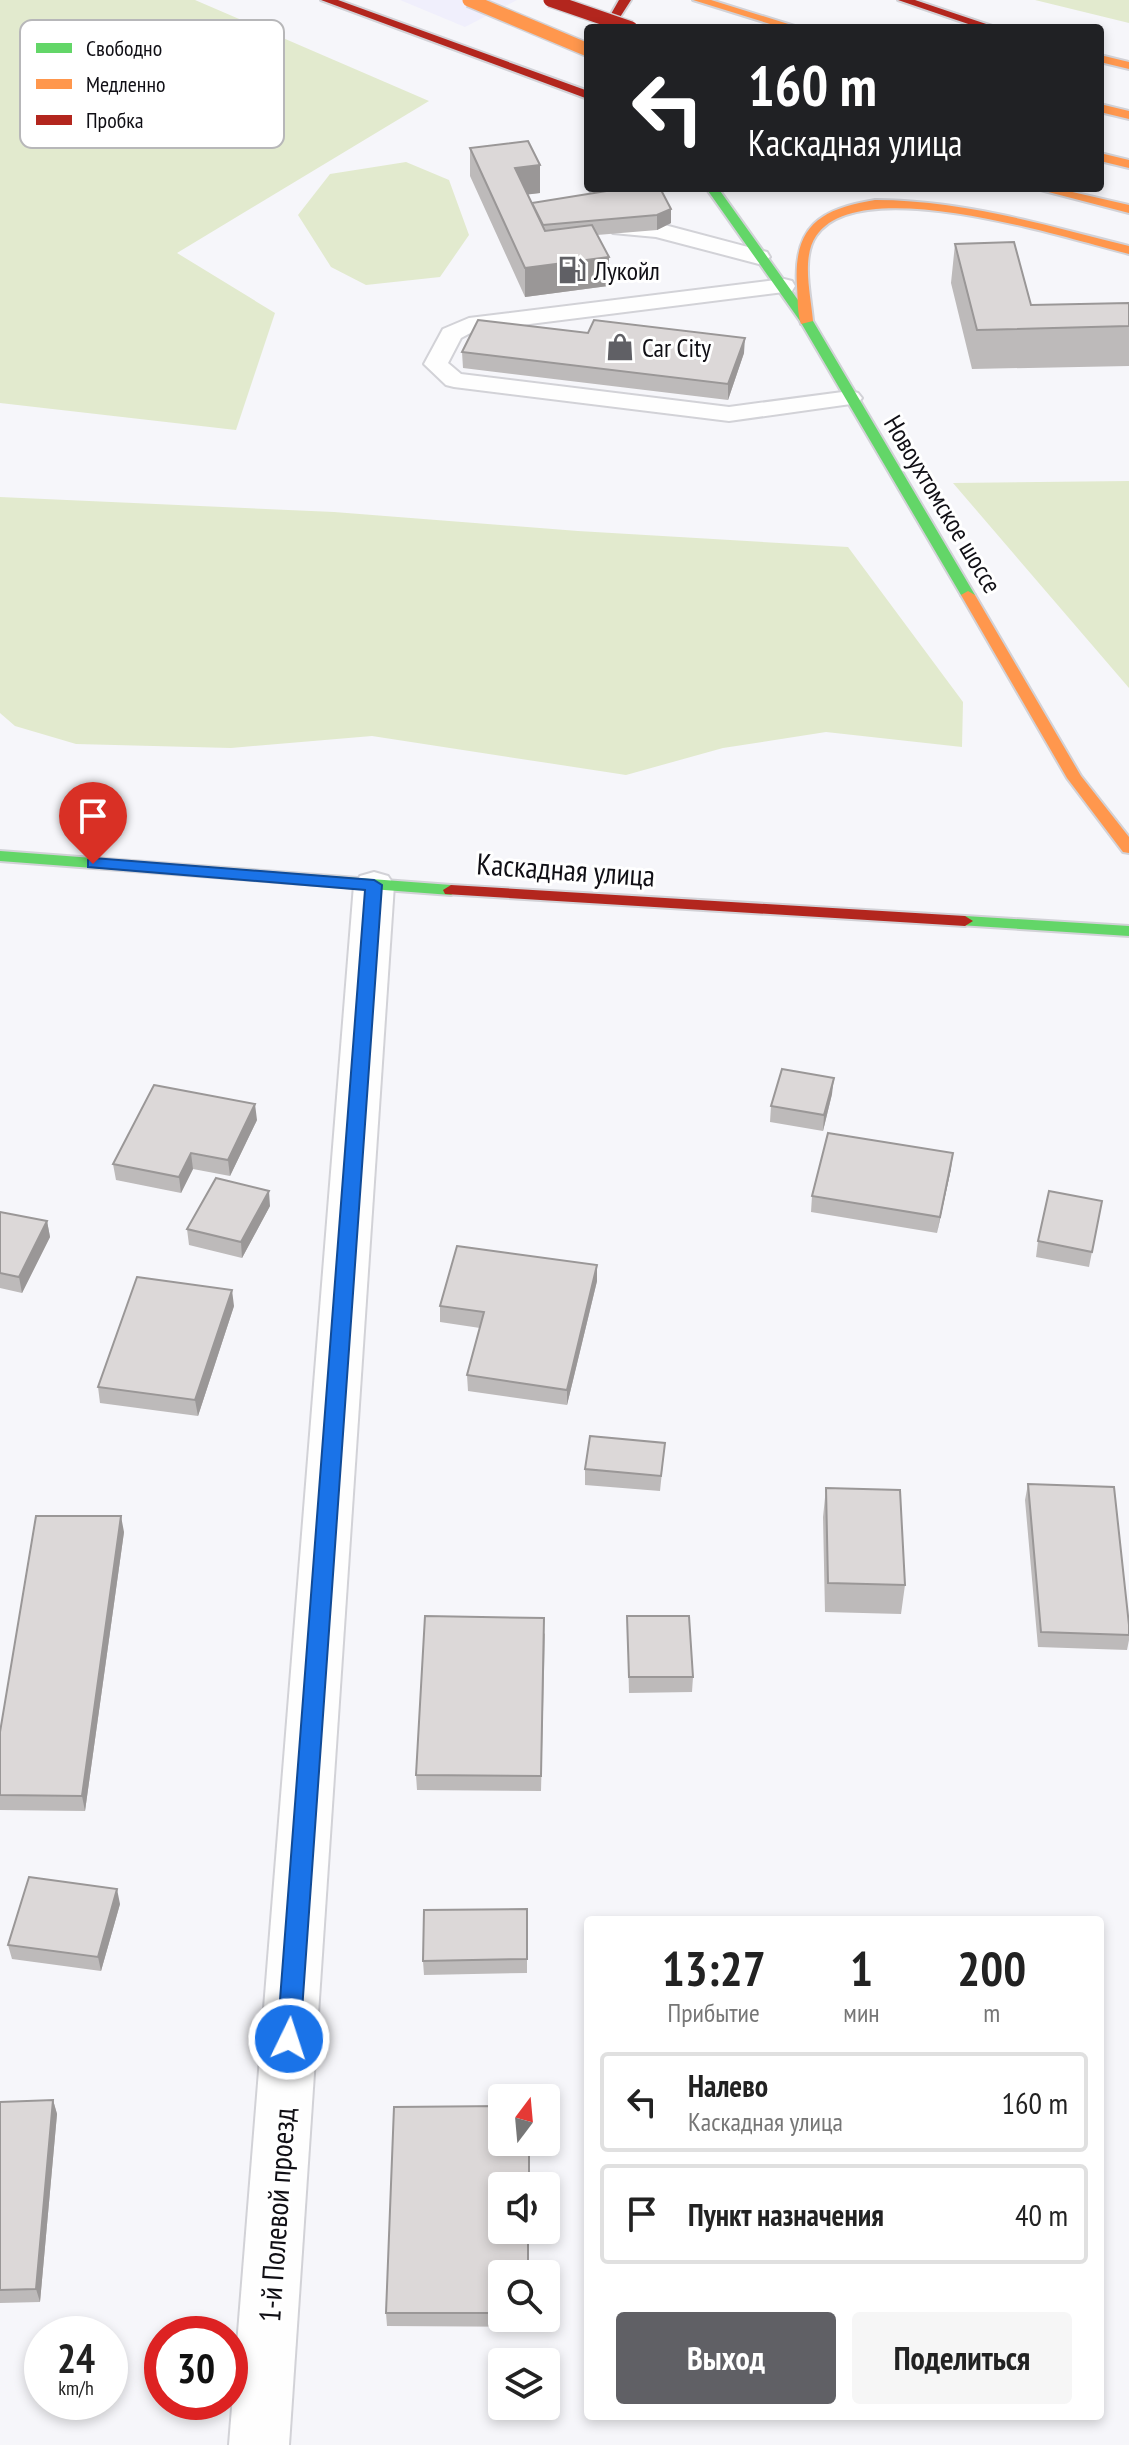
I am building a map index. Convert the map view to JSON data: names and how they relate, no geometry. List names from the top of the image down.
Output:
{
  "streets": {
    "main road": ["Новоухтомское шоссе", "Каскадная улица"],
    "street": ["1-й Полевой проезд"]
  },
  "crossings": [
    ["Каскадная улица", "1-й Полевой проезд"]
  ],
  "places": {
    "fuel station": ["Лукойл"],
    "shop": ["Car City"]
  },
  "legend": ["Свободно", "Медленно", "Пробка"],
  "north": "top",
  "page": {
    "turn": ["160 m", "Каскадная улица"],
    "eta": [
      "13:27",
      "Прибытие",
      "1",
      "мин",
      "200",
      "m"
    ],
    "list": [
      {
        "name": "Налево",
        "note": "Каскадная улица",
        "value": "160 m"
      },
      {
        "name": "Пункт назначения",
        "value": "40 m"
      }
    ],
    "buttons": ["Выход", "Поделиться"],
    "speed": "24 km/h",
    "limit": "30"
  }
}
